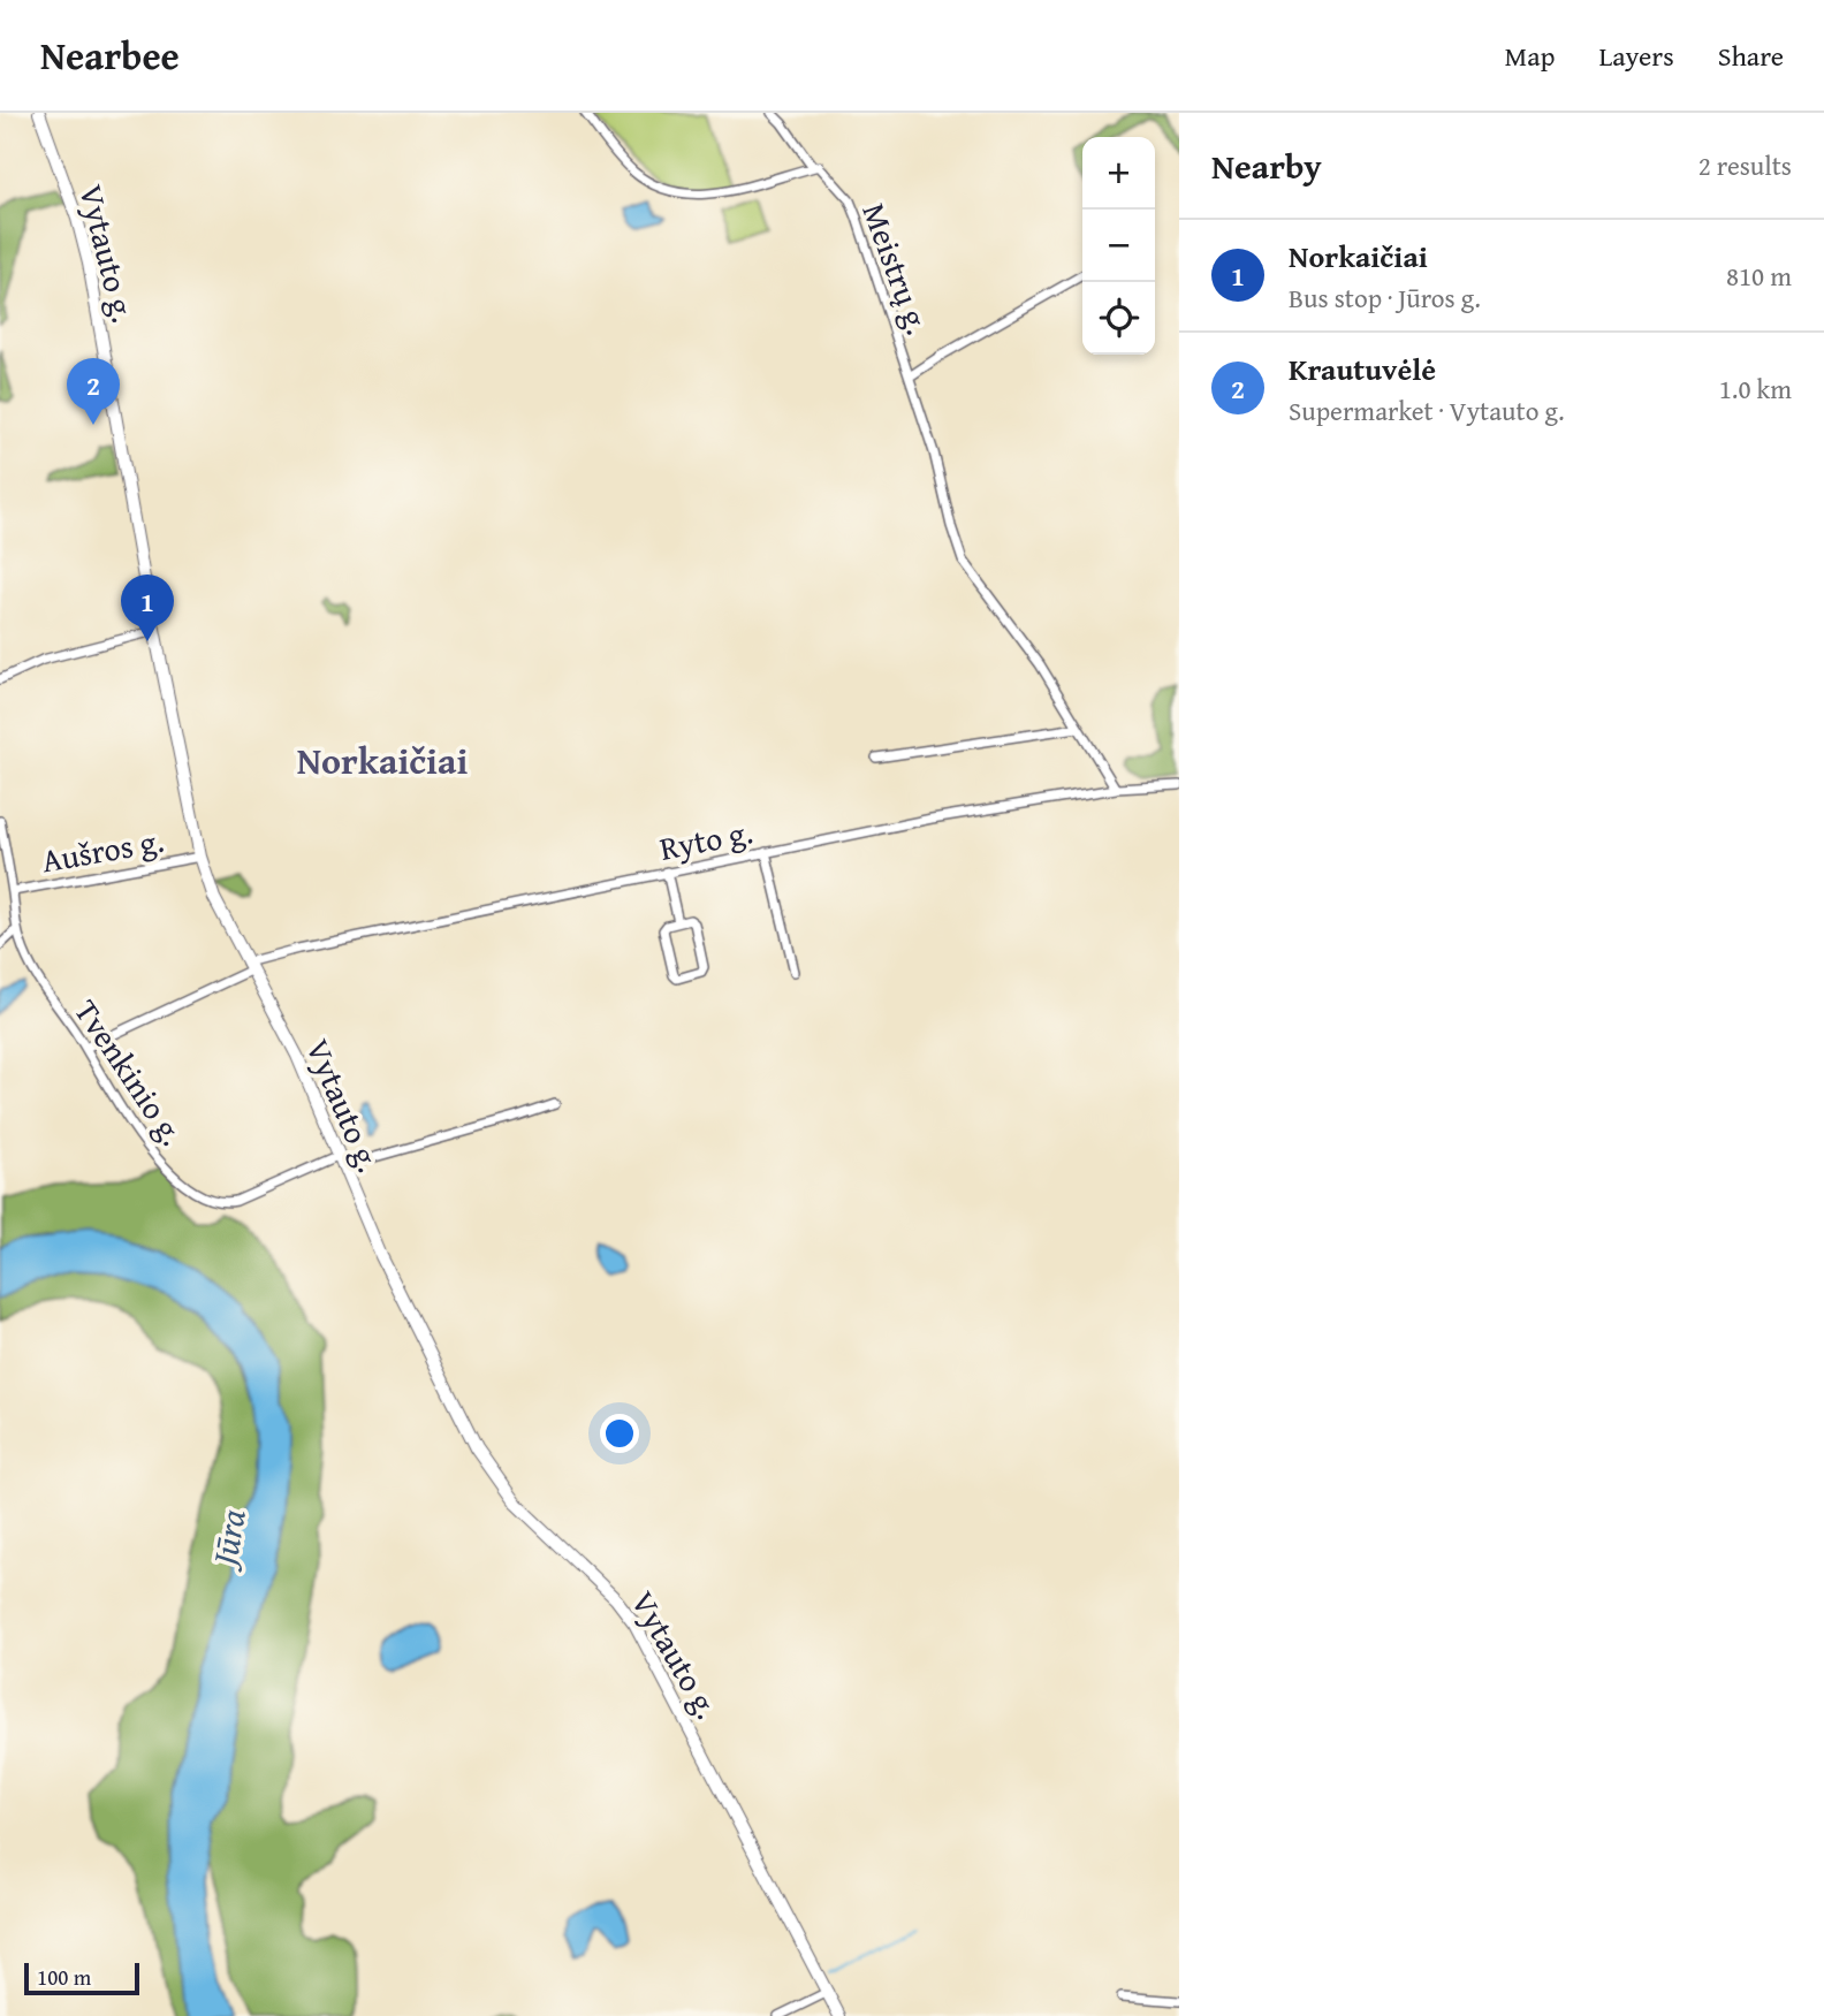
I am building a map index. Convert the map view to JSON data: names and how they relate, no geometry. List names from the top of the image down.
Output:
{
  "streets": {
    "main road": ["Vytauto g."],
    "street": [
      "Meistrų g.",
      "Ryto g.",
      "Aušros g.",
      "Tvenkinio g."
    ]
  },
  "crossings": [
    ["Vytauto g.", "Ryto g."],
    ["Vytauto g.", "Aušros g."],
    ["Vytauto g.", "Tvenkinio g."],
    ["Meistrų g.", "Ryto g."],
    ["Ryto g.", "Tvenkinio g."],
    ["Aušros g.", "Tvenkinio g."]
  ],
  "districts": ["Norkaičiai"],
  "water": ["Jūra"],
  "scale_bar": "100 m",
  "page": {
    "header": "Nearbee",
    "nav": ["Map", "Layers", "Share"],
    "heading": ["Nearby", "2 results"],
    "map_buttons": ["+", "−"],
    "list": [
      {
        "mark": "1",
        "name": "Norkaičiai",
        "note": "Bus stop · Jūros g.",
        "value": "810 m"
      },
      {
        "mark": "2",
        "name": "Krautuvėlė",
        "note": "Supermarket · Vytauto g.",
        "value": "1.0 km"
      }
    ],
    "pins": ["2", "1"],
    "scale": "100 m"
  }
}
